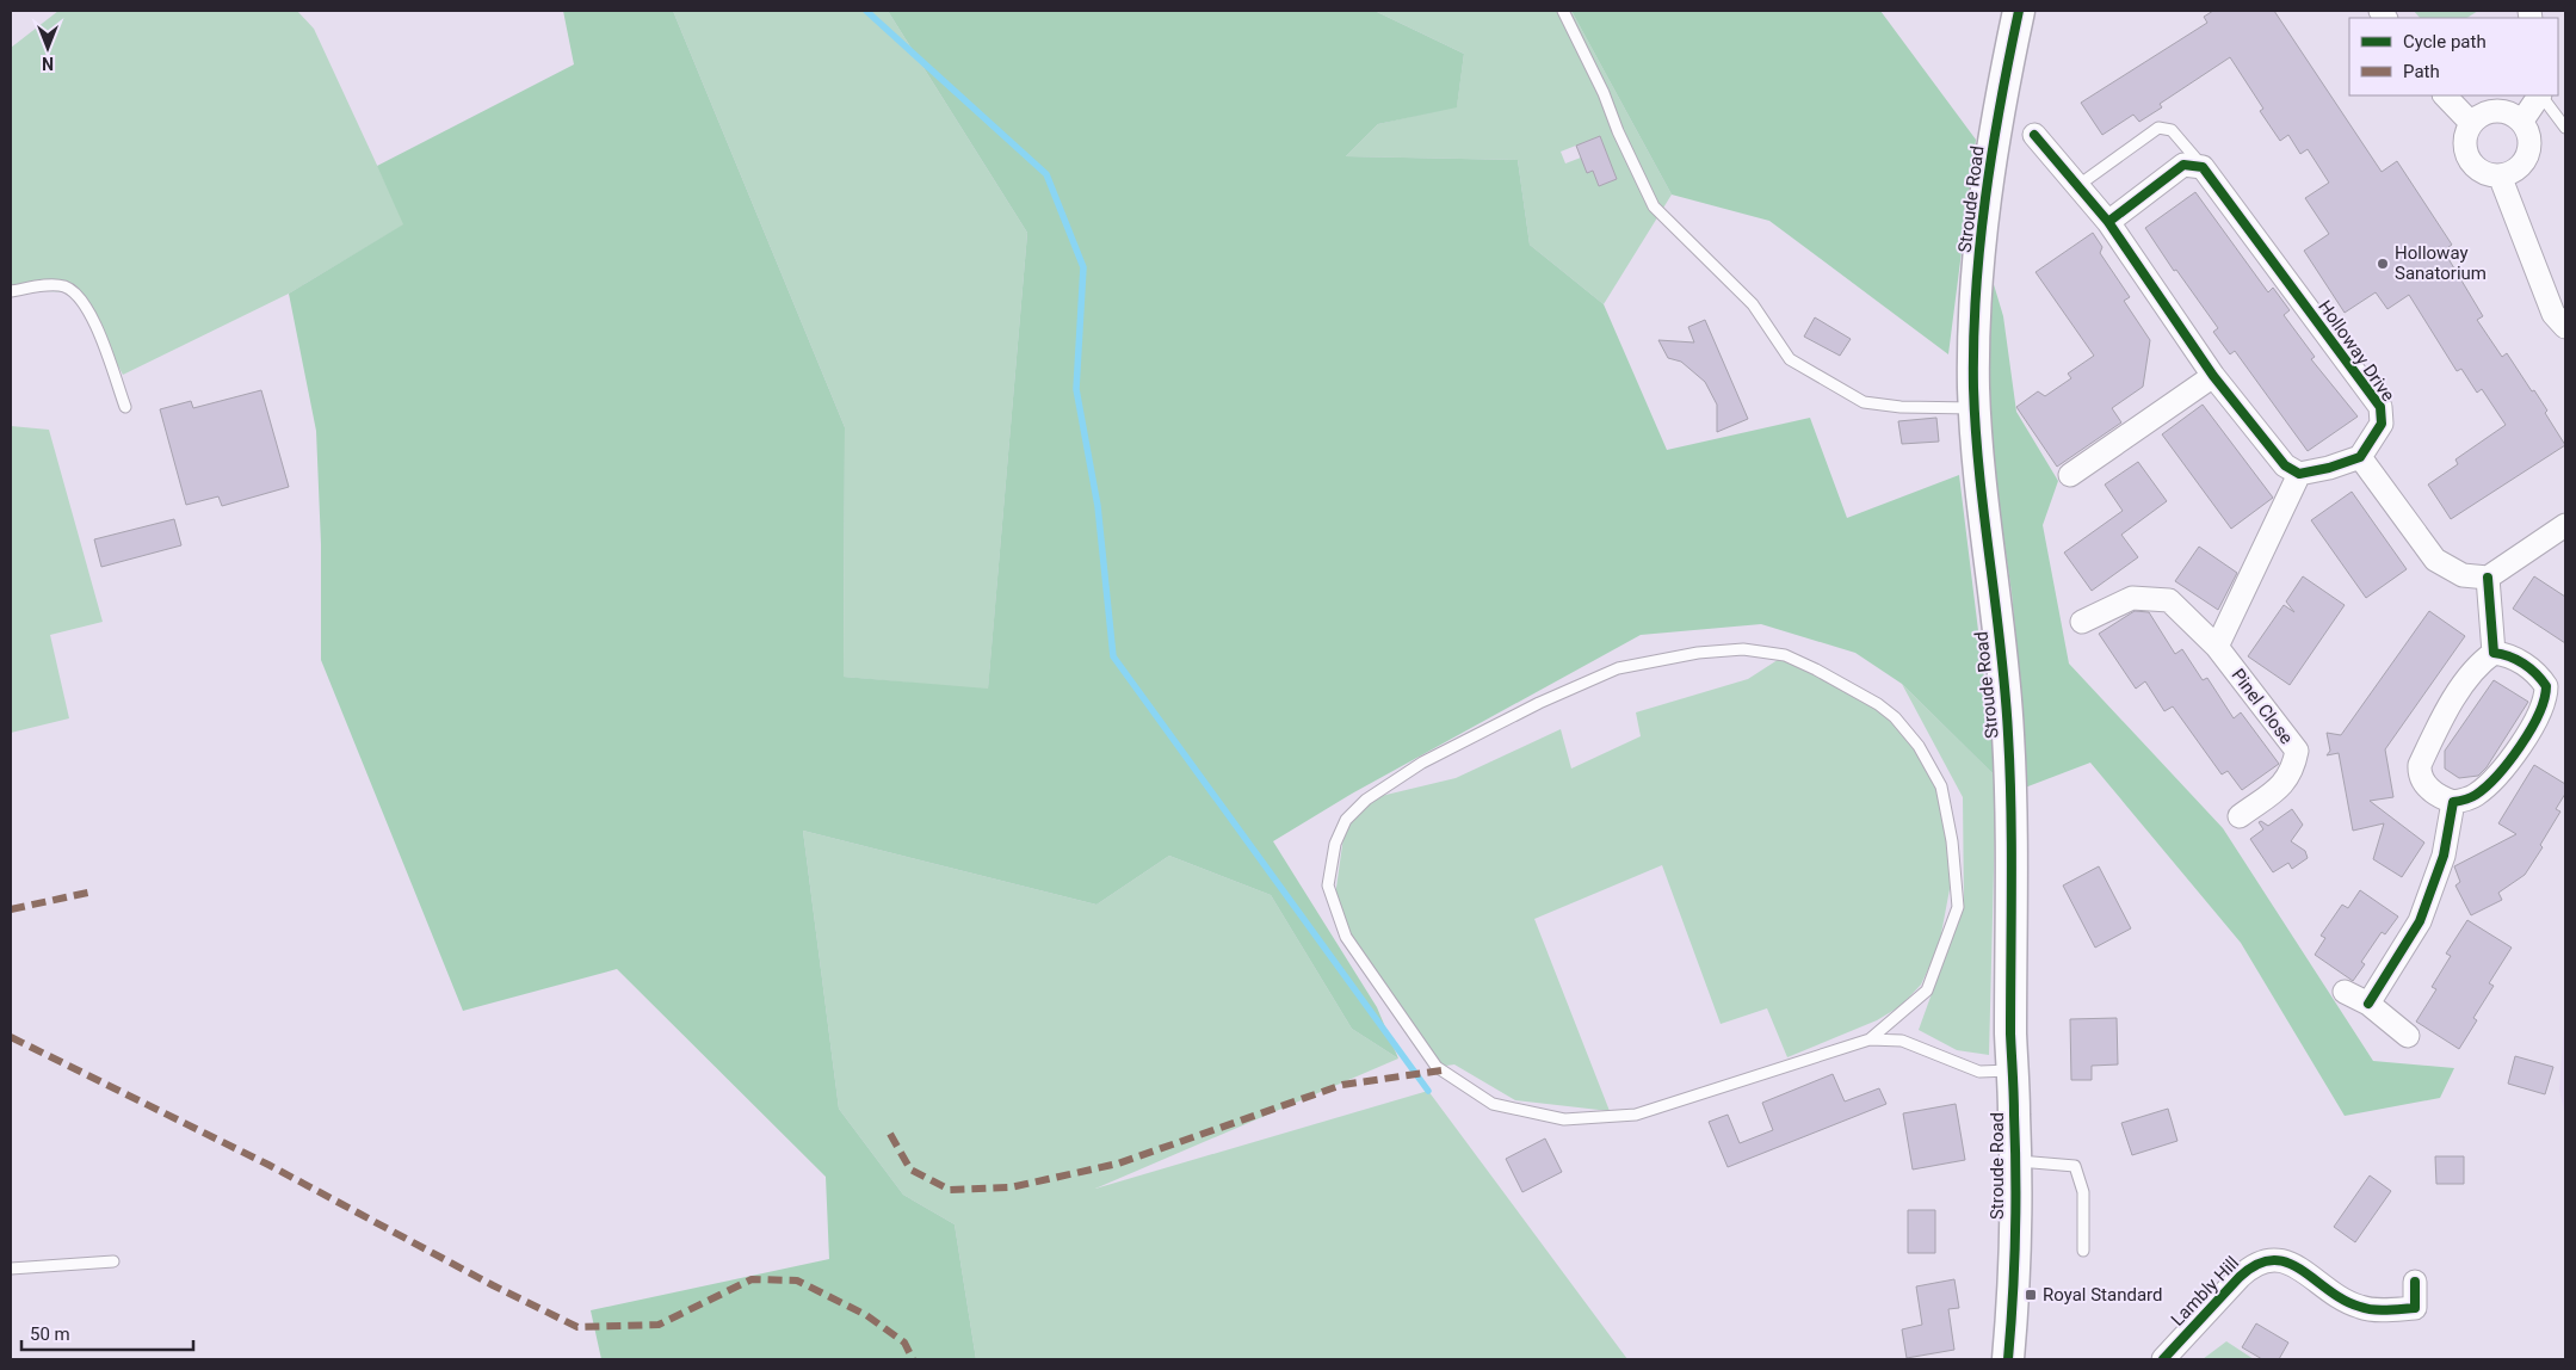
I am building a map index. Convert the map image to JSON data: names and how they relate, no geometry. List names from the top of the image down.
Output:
{
  "streets": {
    "street": [
      "Stroude Road",
      "Holloway Drive",
      "Pinel Close",
      "Lambly Hill"
    ]
  },
  "places": {
    "other": ["Holloway Sanatorium"],
    "transit": ["Royal Standard"]
  },
  "legend": ["Cycle path", "Path"],
  "scale_bar": "50 m",
  "north": "bottom"
}
